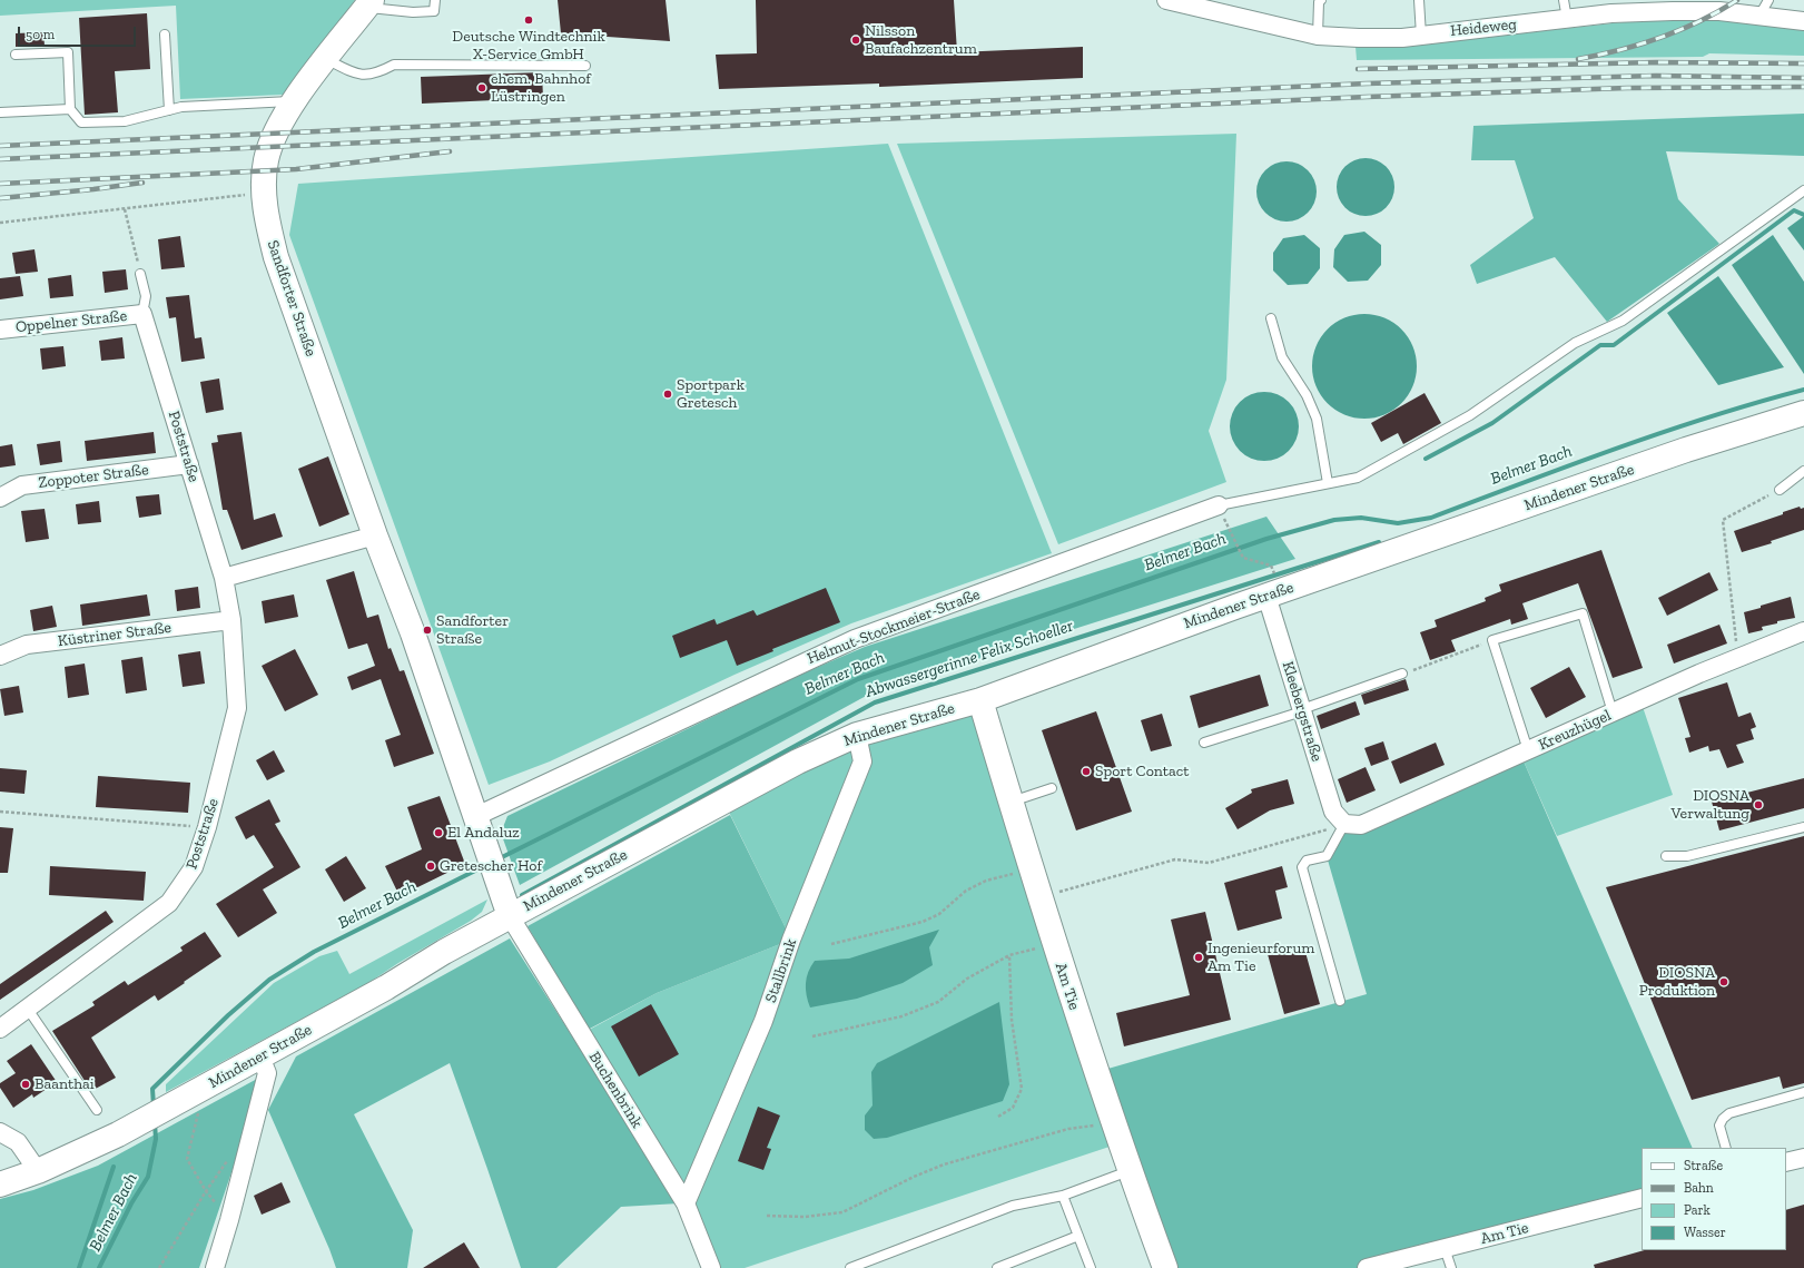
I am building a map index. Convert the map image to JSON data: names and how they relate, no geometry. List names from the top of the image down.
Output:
{
  "streets": {
    "main road": ["Sandforter Straße", "Mindener Straße", "Am Tie"],
    "street": [
      "Heideweg",
      "Oppelner Straße",
      "Poststraße",
      "Zoppoter Straße",
      "Helmut-Stockmeier-Straße",
      "Küstriner Straße",
      "Kleebergstraße",
      "Kreuzhügel",
      "Stallbrink",
      "Buchenbrink"
    ]
  },
  "crossings": [
    ["Sandforter Straße", "Mindener Straße"],
    ["Sandforter Straße", "Helmut-Stockmeier-Straße"],
    ["Sandforter Straße", "Buchenbrink"],
    ["Oppelner Straße", "Poststraße"],
    ["Poststraße", "Zoppoter Straße"],
    ["Poststraße", "Küstriner Straße"],
    ["Mindener Straße", "Kleebergstraße"],
    ["Mindener Straße", "Stallbrink"],
    ["Mindener Straße", "Am Tie"],
    ["Mindener Straße", "Buchenbrink"],
    ["Kleebergstraße", "Kreuzhügel"],
    ["Stallbrink", "Buchenbrink"]
  ],
  "water": ["Belmer Bach", "Abwassergerinne Felix Schoeller"],
  "places": [
    "Deutsche Windtechnik X-Service GmbH",
    "Nilsson Baufachzentrum",
    "ehem. Bahnhof Lüstringen",
    "Sportpark Gretesch",
    "Sandforter Straße",
    "Sport Contact",
    "DIOSNA Verwaltung",
    "El Andaluz",
    "Gretescher Hof",
    "Ingenieurforum Am Tie",
    "DIOSNA Produktion",
    "Baanthai"
  ],
  "legend": [
    "Straße",
    "Bahn",
    "Park",
    "Wasser"
  ],
  "scale_bar": "50 m"
}
